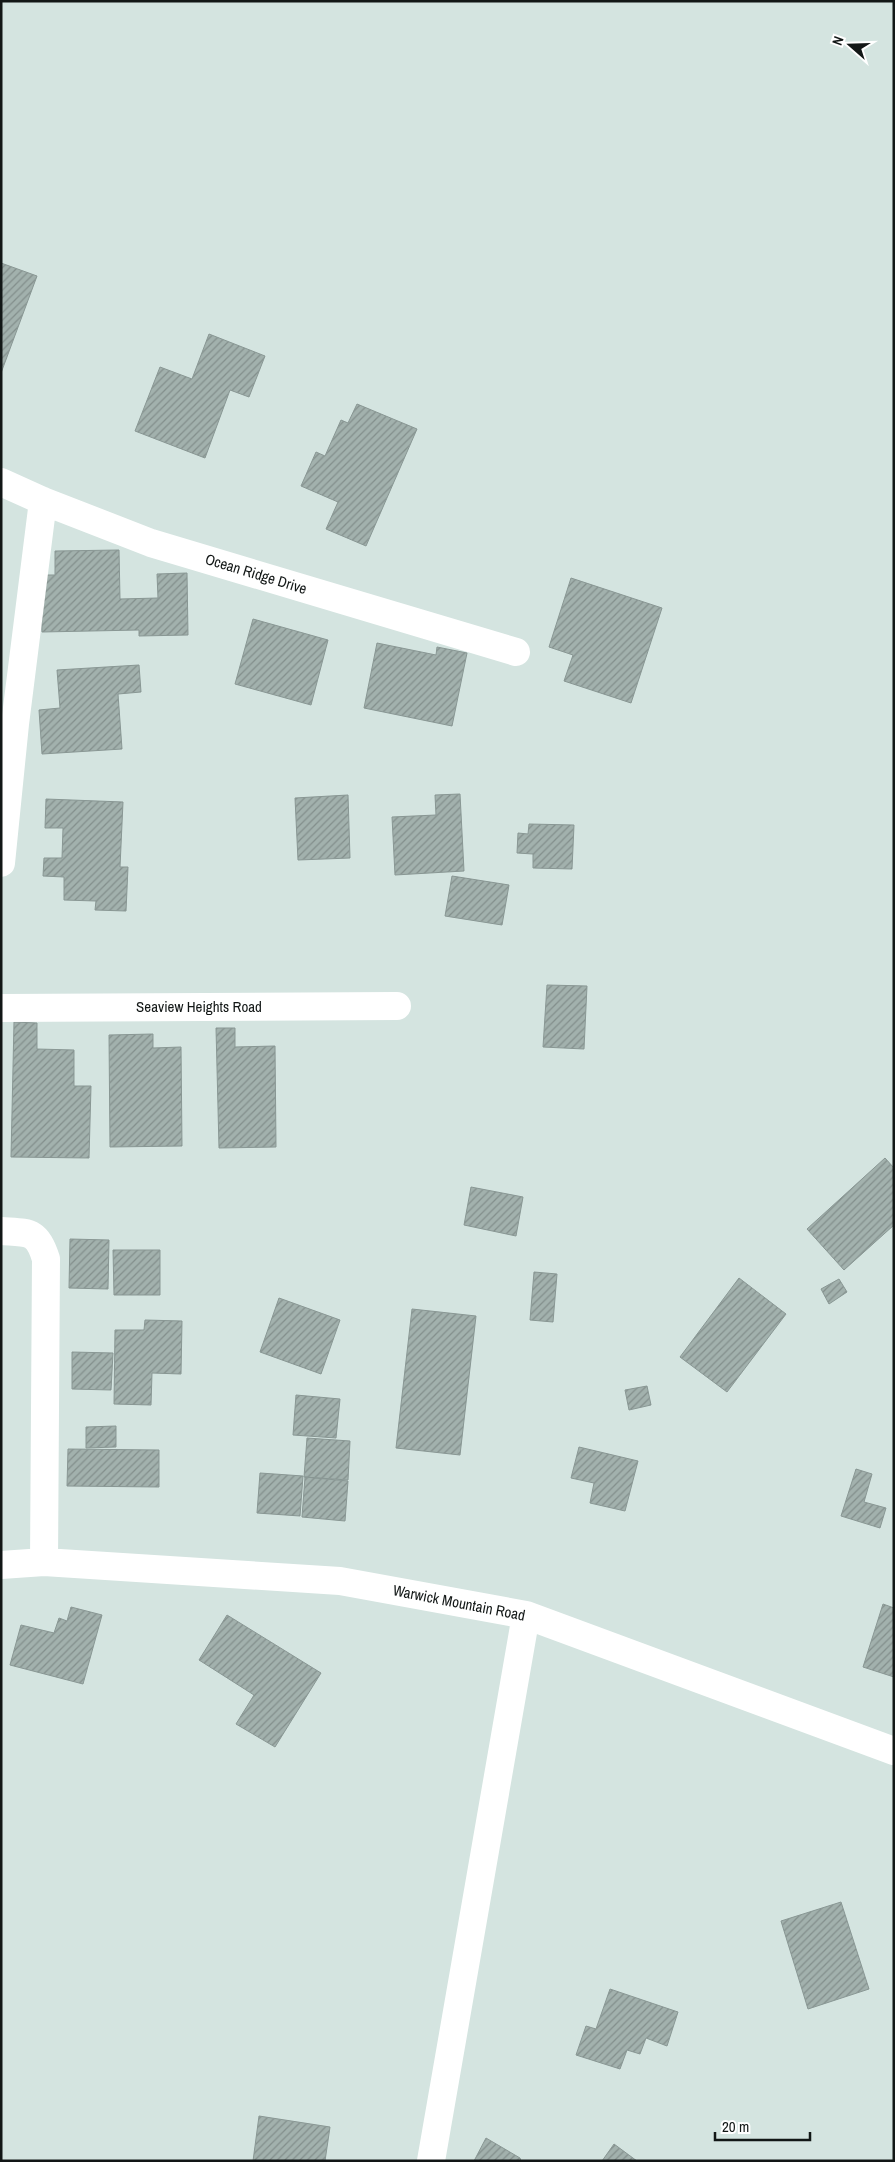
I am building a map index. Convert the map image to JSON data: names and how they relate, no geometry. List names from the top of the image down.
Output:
{
  "streets": {
    "street": ["Ocean Ridge Drive", "Seaview Heights Road", "Warwick Mountain Road"]
  },
  "scale_bar": "20 m",
  "north": "left"
}
